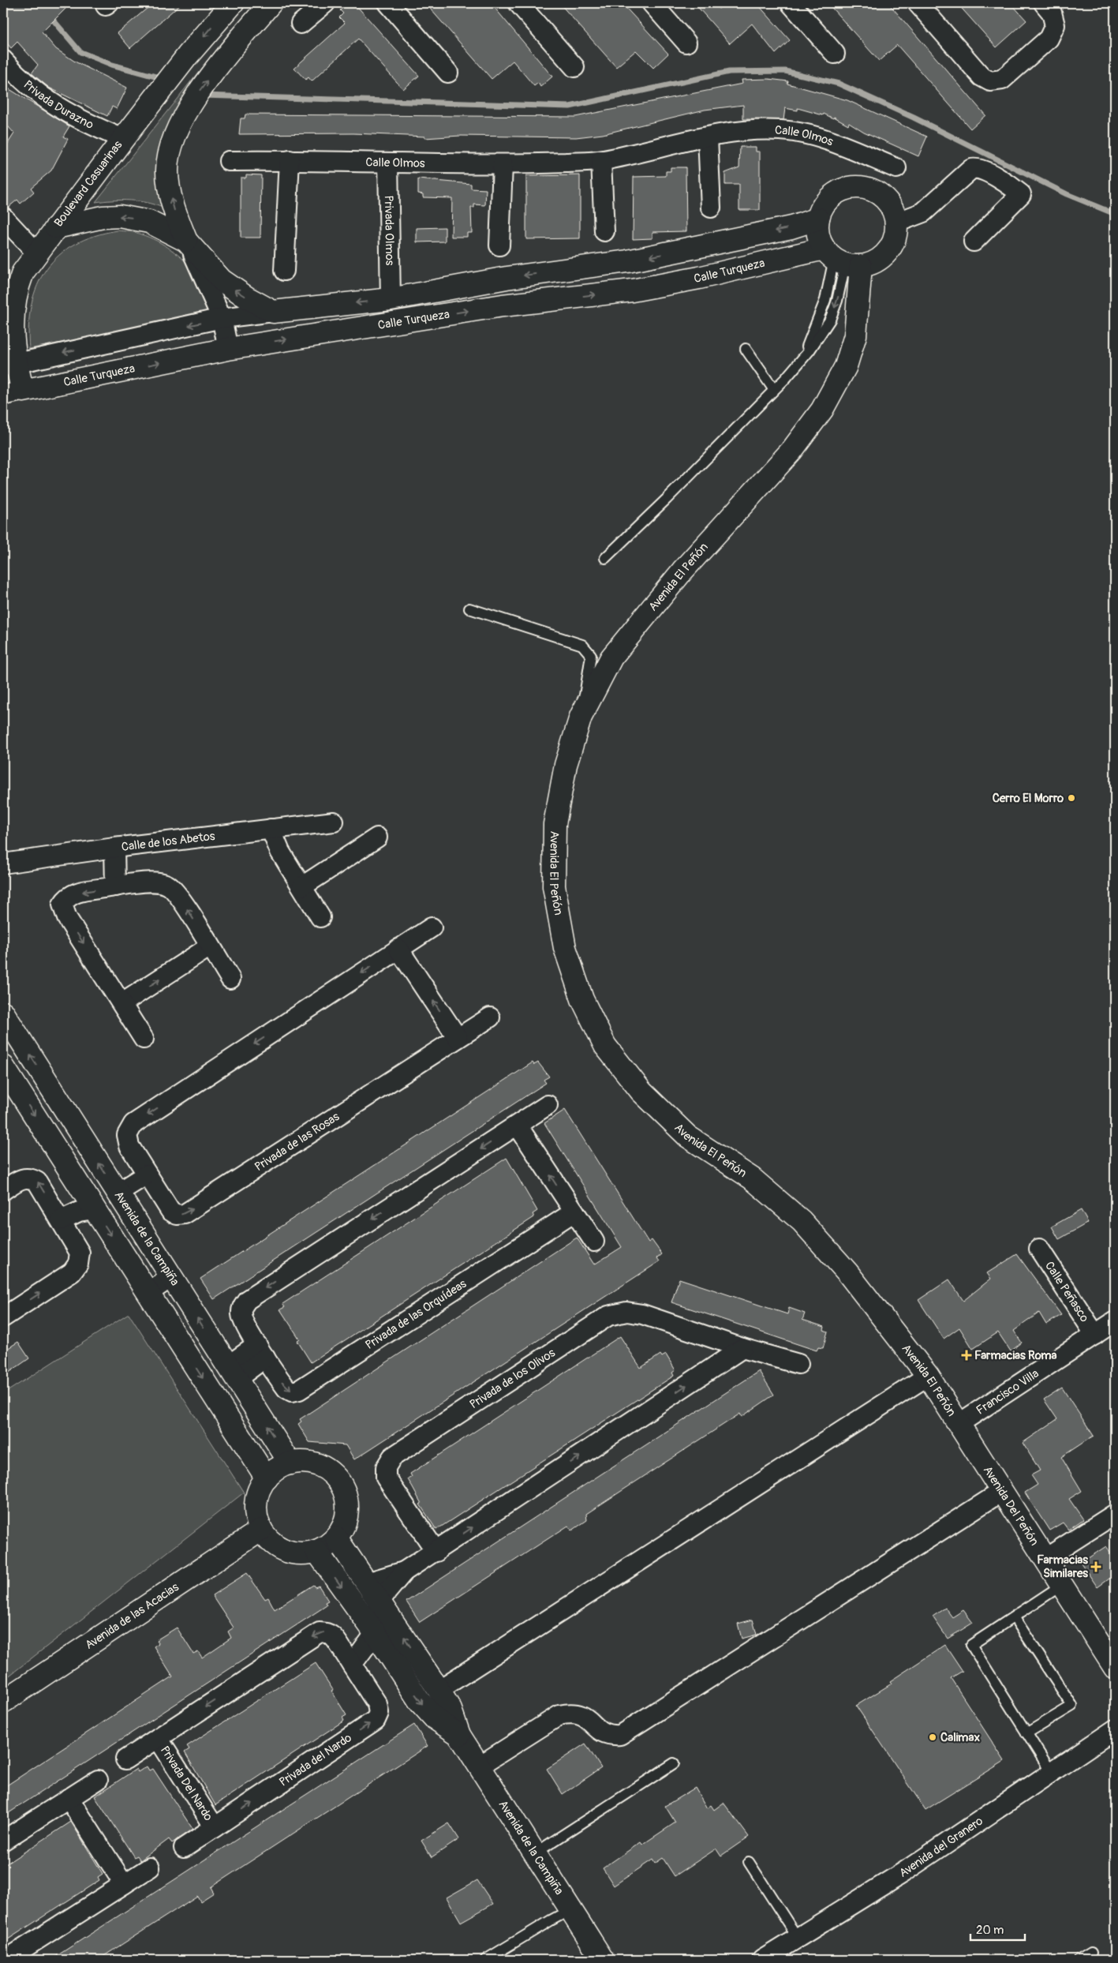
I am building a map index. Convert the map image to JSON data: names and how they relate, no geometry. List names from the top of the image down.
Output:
{
  "streets": {
    "street": [
      "Privada Durazno",
      "Calle Olmos",
      "Boulevard Casuarinas",
      "Privada Olmos",
      "Calle Turqueza",
      "Avenida El Peñón",
      "Calle de los Abetos",
      "Privada de las Rosas",
      "Avenida de la Campiña",
      "Calle Peñasco",
      "Privada de las Orquídeas",
      "Privada de los Olivos",
      "Francisco Villa",
      "Avenida Del Peñón",
      "Avenida de las Acacias",
      "Privada del Nardo",
      "Privada Del Nardo",
      "Avenida del Granero"
    ]
  },
  "crossings": [
    ["Privada Durazno", "Boulevard Casuarinas"],
    ["Calle Olmos", "Privada Olmos"],
    ["Boulevard Casuarinas", "Calle Turqueza"],
    ["Privada Olmos", "Calle Turqueza"],
    ["Calle Turqueza", "Avenida El Peñón"],
    ["Avenida El Peñón", "Francisco Villa"],
    ["Avenida El Peñón", "Avenida Del Peñón"],
    ["Avenida de la Campiña", "Avenida de las Acacias"],
    ["Avenida de la Campiña", "Privada del Nardo"],
    ["Calle Peñasco", "Francisco Villa"],
    ["Francisco Villa", "Avenida Del Peñón"],
    ["Privada del Nardo", "Privada Del Nardo"]
  ],
  "one_way": ["Boulevard Casuarinas"],
  "places": {
    "other": ["Cerro El Morro", "Calimax"],
    "health": ["Farmacias Roma", "Farmacias Similares"]
  },
  "scale_bar": "20 m"
}
